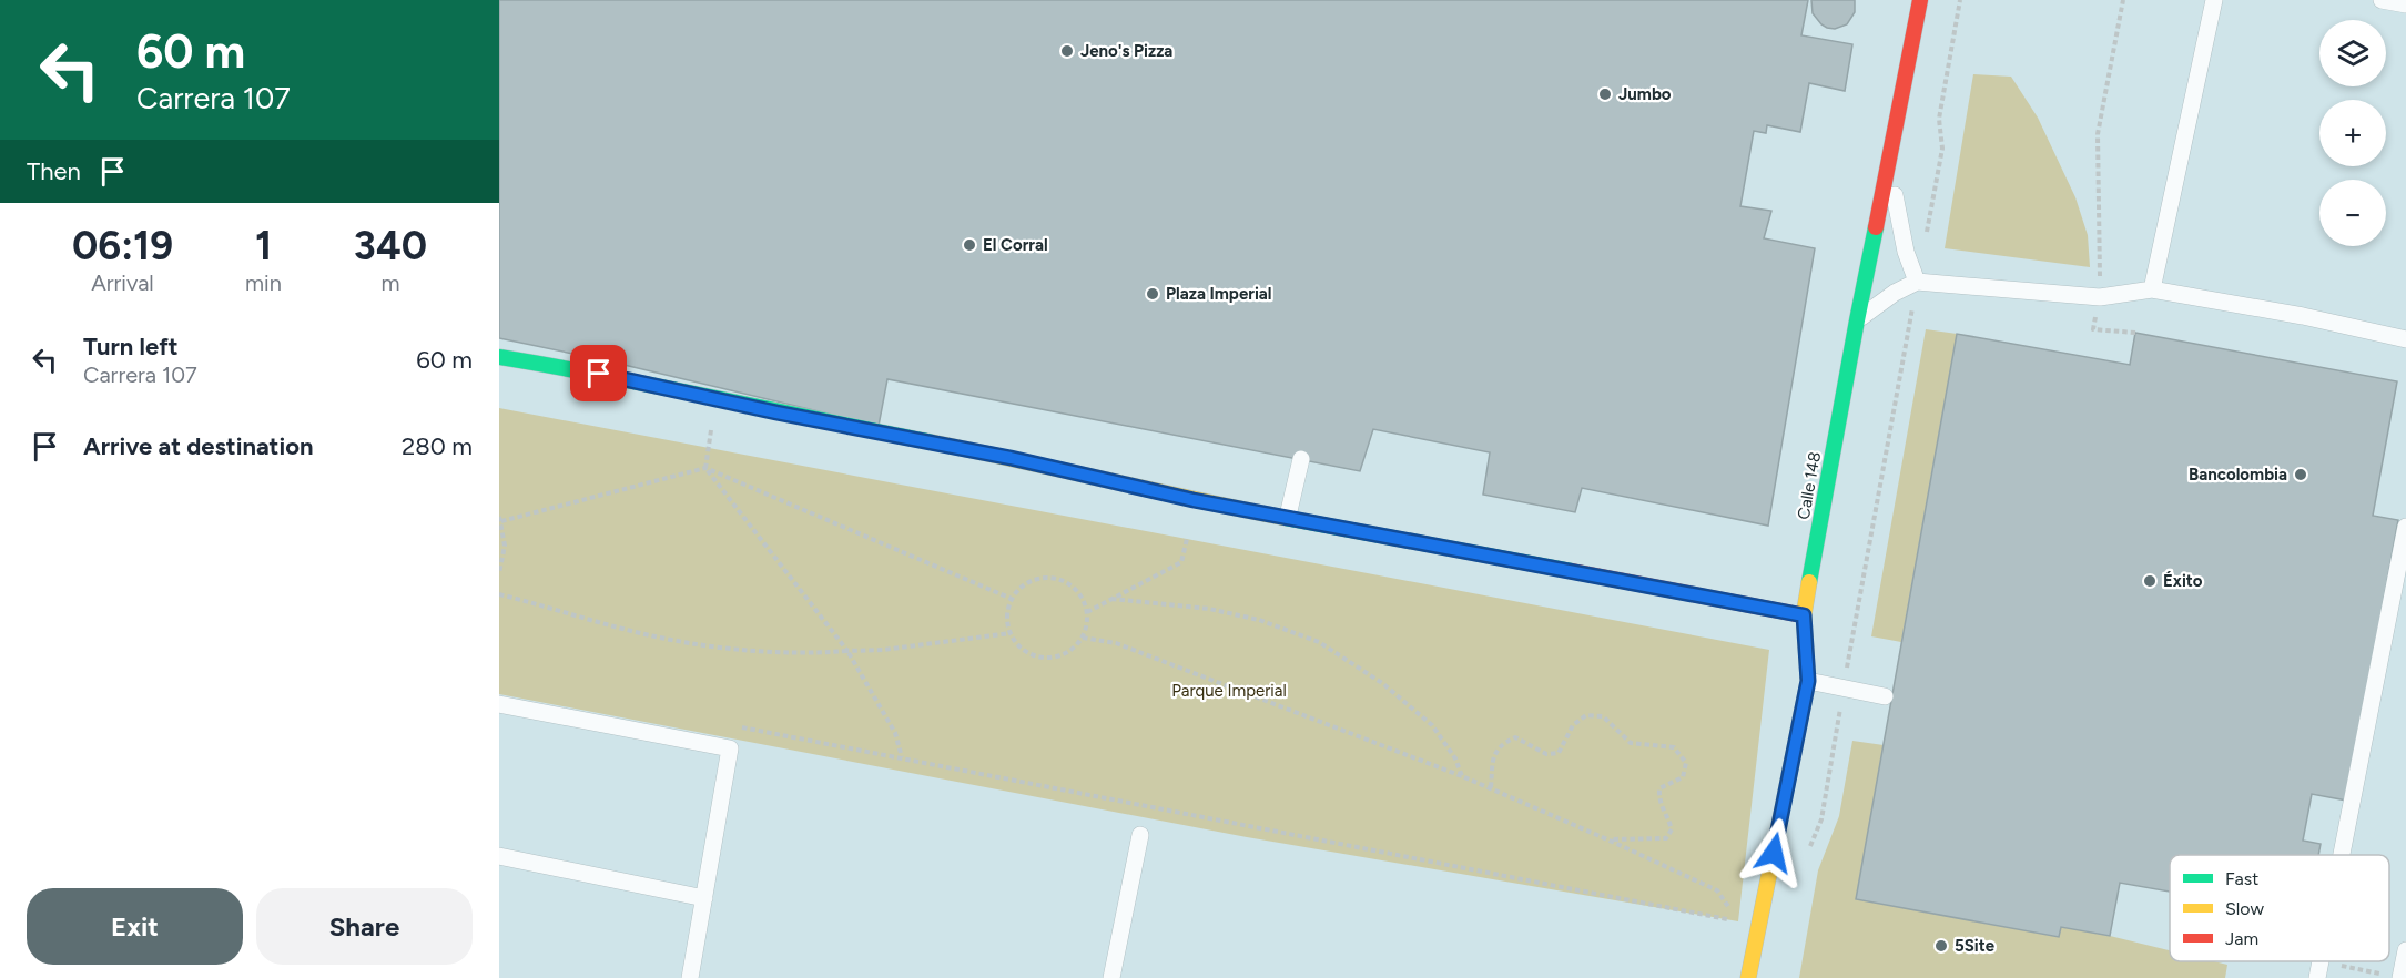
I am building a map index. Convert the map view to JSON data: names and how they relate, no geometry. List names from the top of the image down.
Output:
{
  "streets": {
    "street": ["Calle 148"]
  },
  "parks": ["Parque Imperial"],
  "places": [
    "Jeno's Pizza",
    "Jumbo",
    "El Corral",
    "Plaza Imperial",
    "Bancolombia",
    "Éxito",
    "5Site"
  ],
  "legend": ["Fast", "Slow", "Jam"],
  "page": {
    "turn": ["60 m", "Carrera 107"],
    "map_buttons": ["+", "−"],
    "then": "Then",
    "eta": [
      "06:19",
      "Arrival",
      "1",
      "min",
      "340",
      "m"
    ],
    "list": [
      {
        "name": "Turn left",
        "note": "Carrera 107",
        "value": "60 m"
      },
      {
        "name": "Arrive at destination",
        "value": "280 m"
      }
    ],
    "buttons": ["Exit", "Share"]
  }
}
